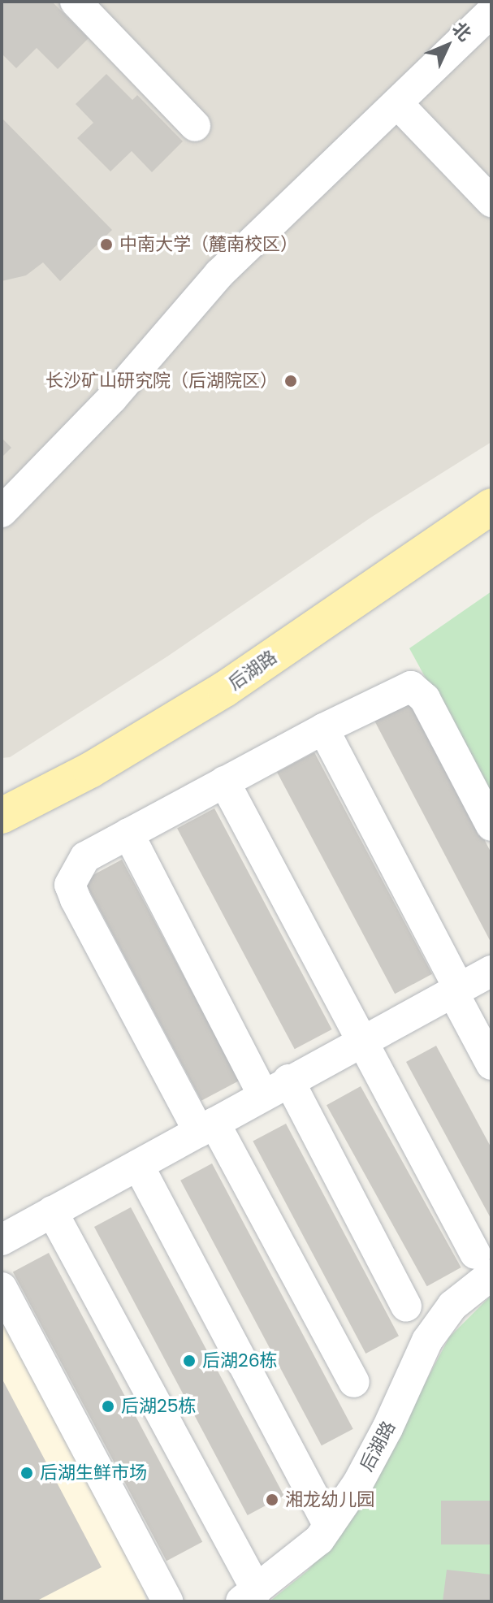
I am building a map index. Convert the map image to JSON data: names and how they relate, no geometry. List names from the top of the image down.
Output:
{
  "streets": {
    "main road": ["后湖路"]
  },
  "places": [
    "中南大学（麓南校区）",
    "长沙矿山研究院（后湖院区）",
    "后湖26栋",
    "后湖25栋",
    "后湖生鲜市场",
    "湘龙幼儿园"
  ],
  "north": "top right"
}
